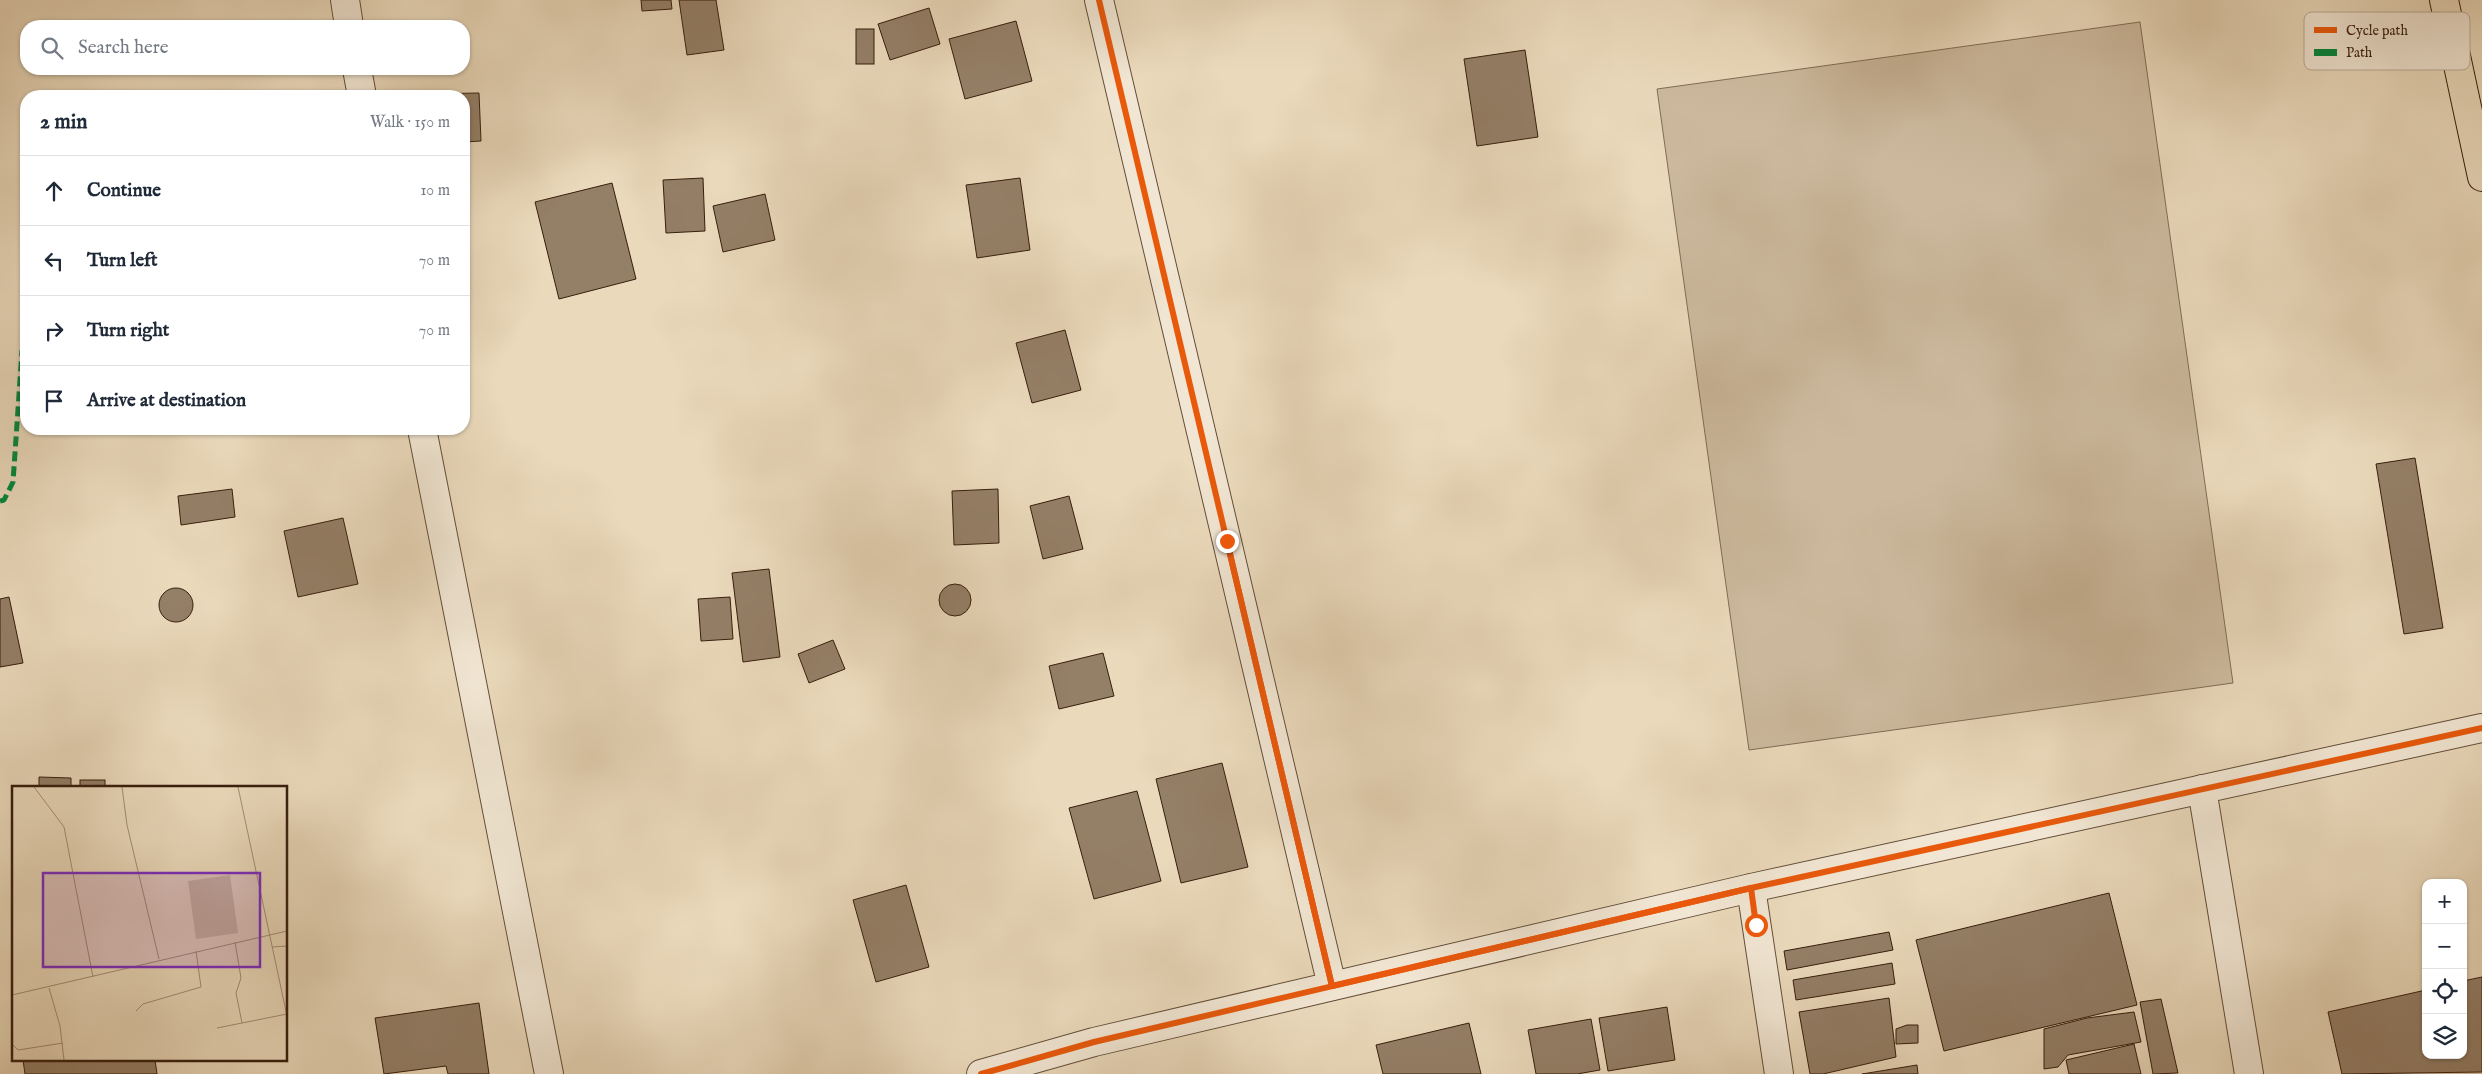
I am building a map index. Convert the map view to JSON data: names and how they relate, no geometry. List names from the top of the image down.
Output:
{
  "legend": ["Cycle path", "Path"],
  "page": {
    "search": "Search here",
    "heading": ["2 min", "Walk · 150 m"],
    "list": [
      ["Continue", "10 m"],
      ["Turn left", "70 m"],
      ["Turn right", "70 m"],
      "Arrive at destination"
    ],
    "map_buttons": ["+", "−"]
  }
}
